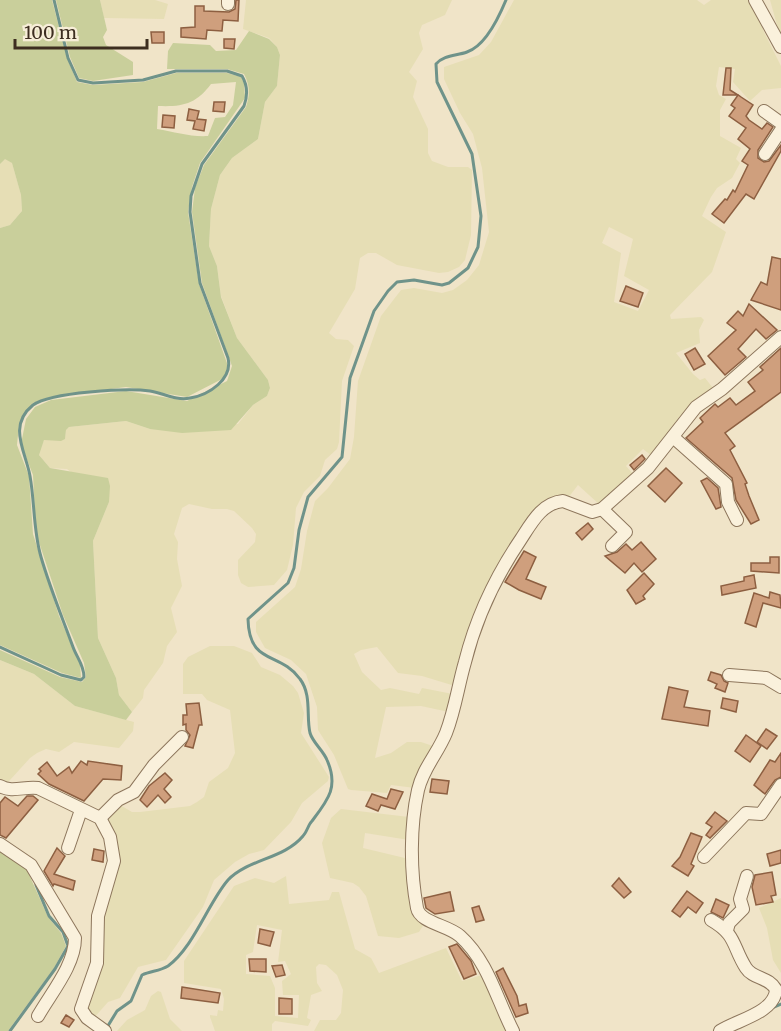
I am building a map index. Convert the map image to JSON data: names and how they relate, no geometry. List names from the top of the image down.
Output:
{
  "scale_bar": "100 m"
}
